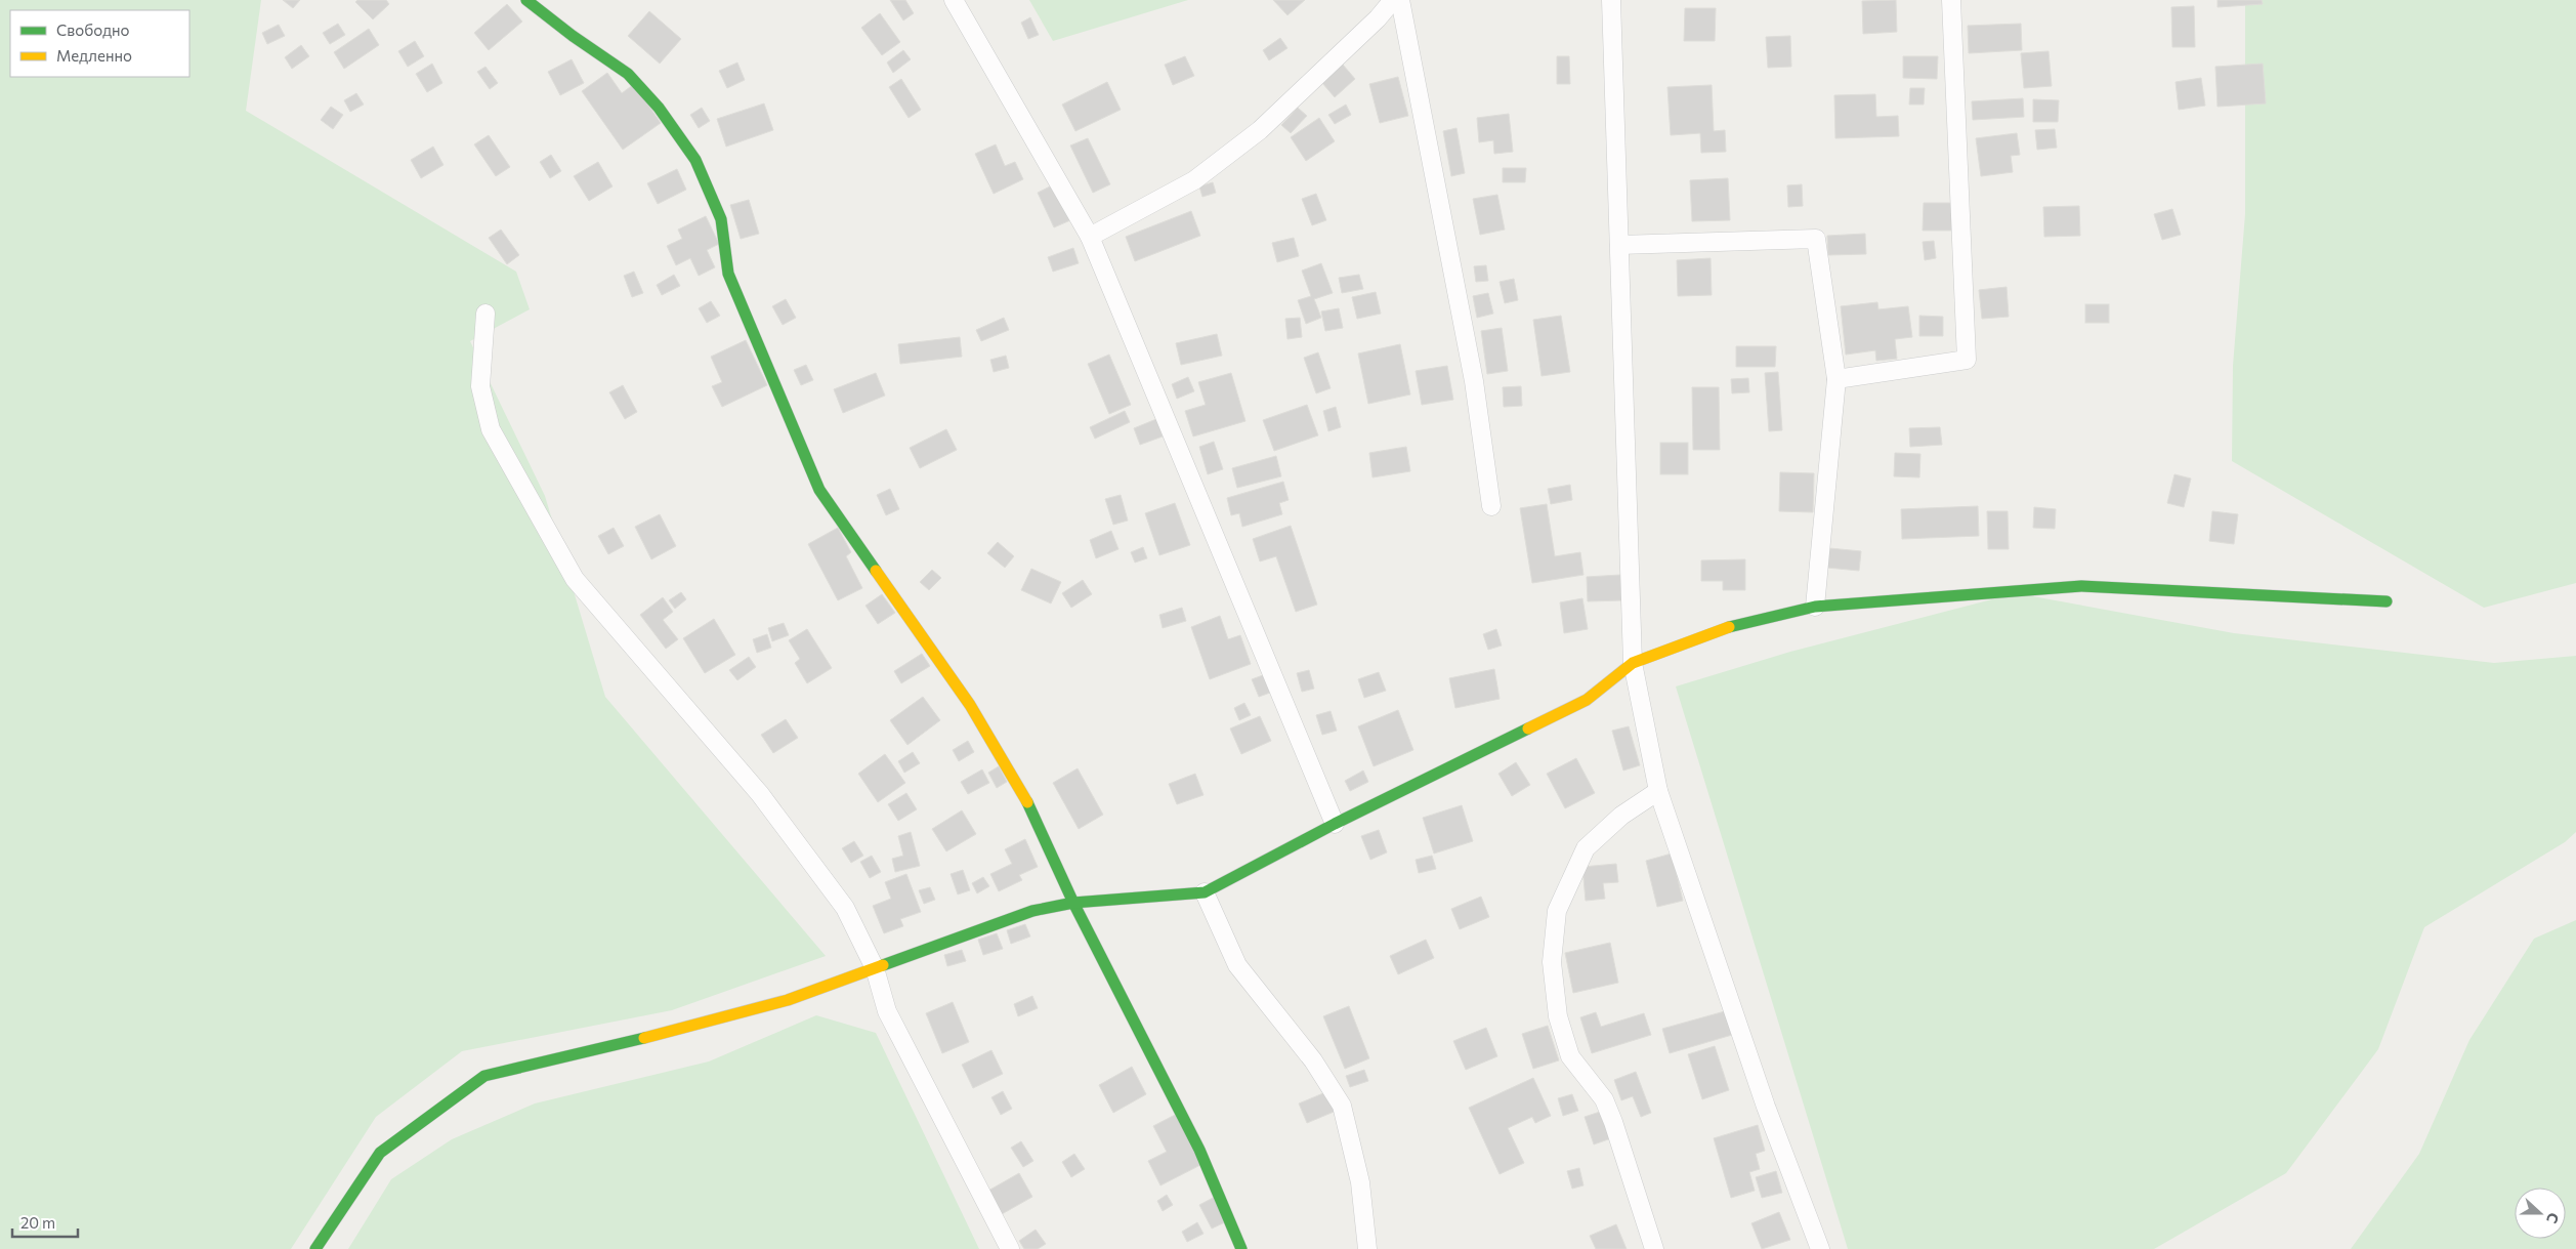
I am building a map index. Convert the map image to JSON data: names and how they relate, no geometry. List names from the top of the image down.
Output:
{
  "legend": ["Свободно", "Медленно"],
  "scale_bar": "20 m",
  "north": "right"
}
